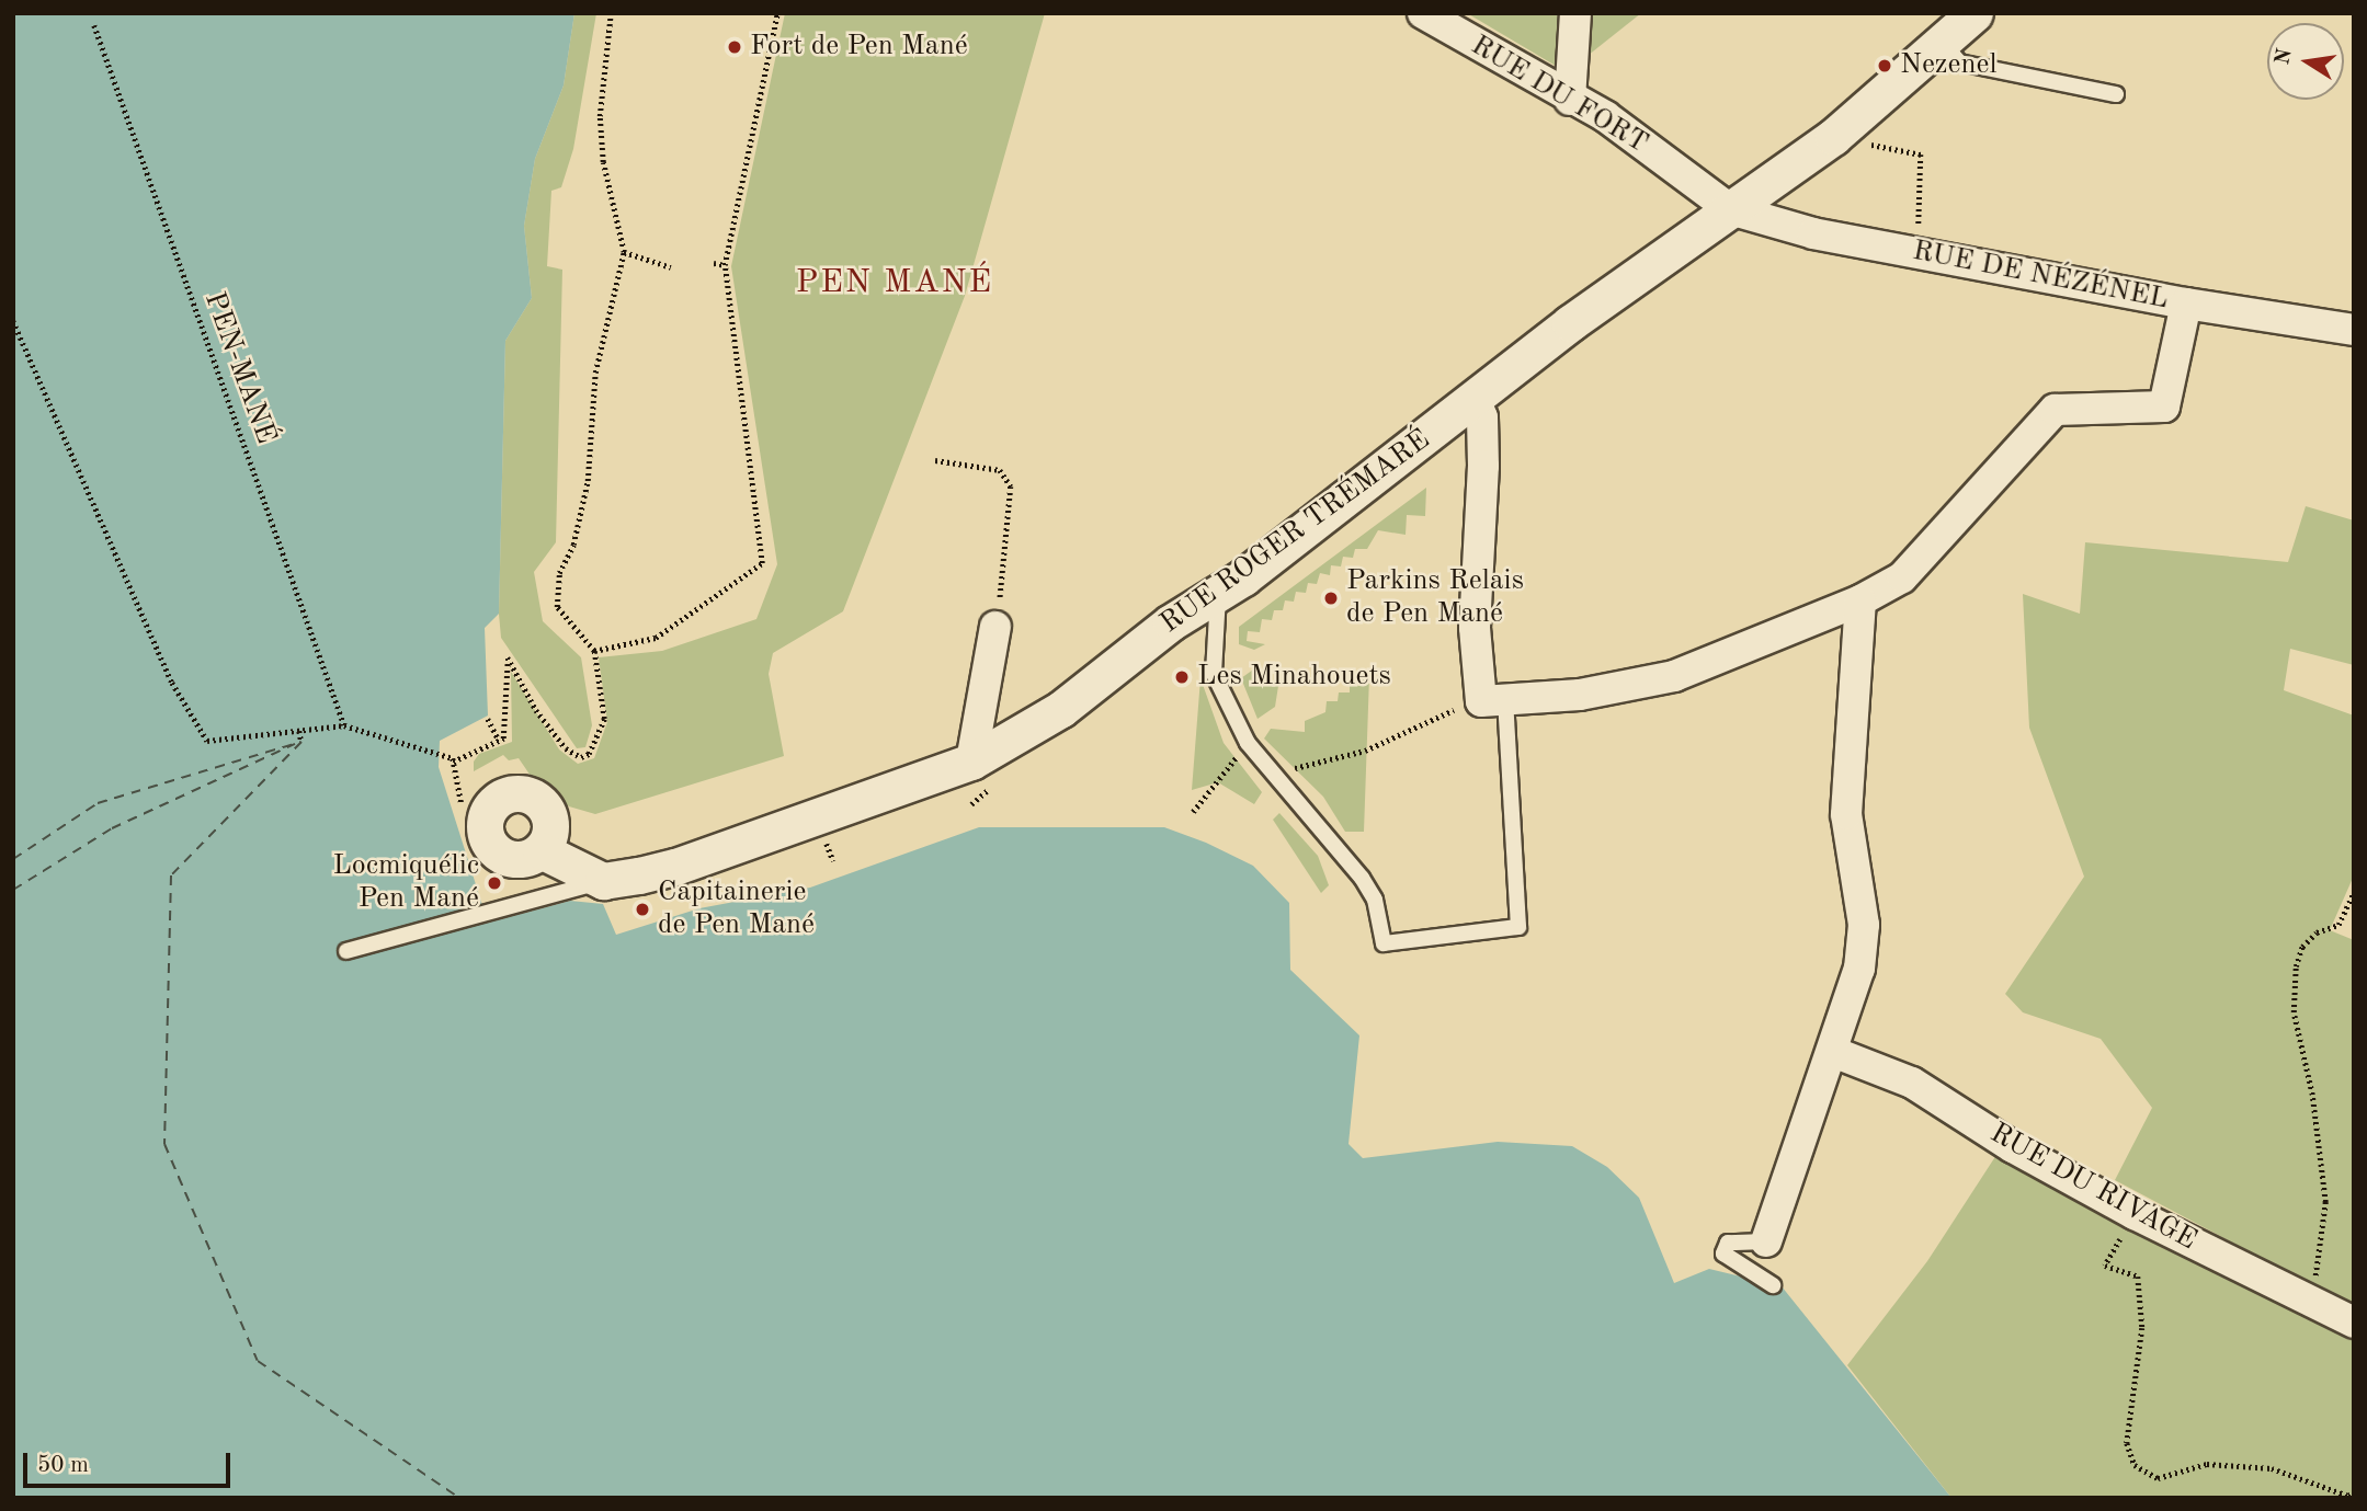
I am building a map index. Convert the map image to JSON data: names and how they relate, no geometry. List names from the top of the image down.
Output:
{
  "streets": {
    "street": [
      "RUE DU FORT",
      "RUE DE NÉZÉNEL",
      "RUE ROGER TRÉMARÉ",
      "RUE DU RIVAGE"
    ],
    "path": ["PEN-MANÉ"]
  },
  "crossings": [
    ["RUE DU FORT", "RUE DE NÉZÉNEL"],
    ["RUE DU FORT", "RUE ROGER TRÉMARÉ"],
    ["RUE DE NÉZÉNEL", "RUE ROGER TRÉMARÉ"]
  ],
  "districts": ["PEN MANÉ"],
  "places": [
    "Fort de Pen Mané",
    "Nezenel",
    "Parkins Relais de Pen Mané",
    "Les Minahouets",
    "Locmiquélic Pen Mané",
    "Capitainerie de Pen Mané"
  ],
  "scale_bar": "50 m",
  "north": "left"
}
